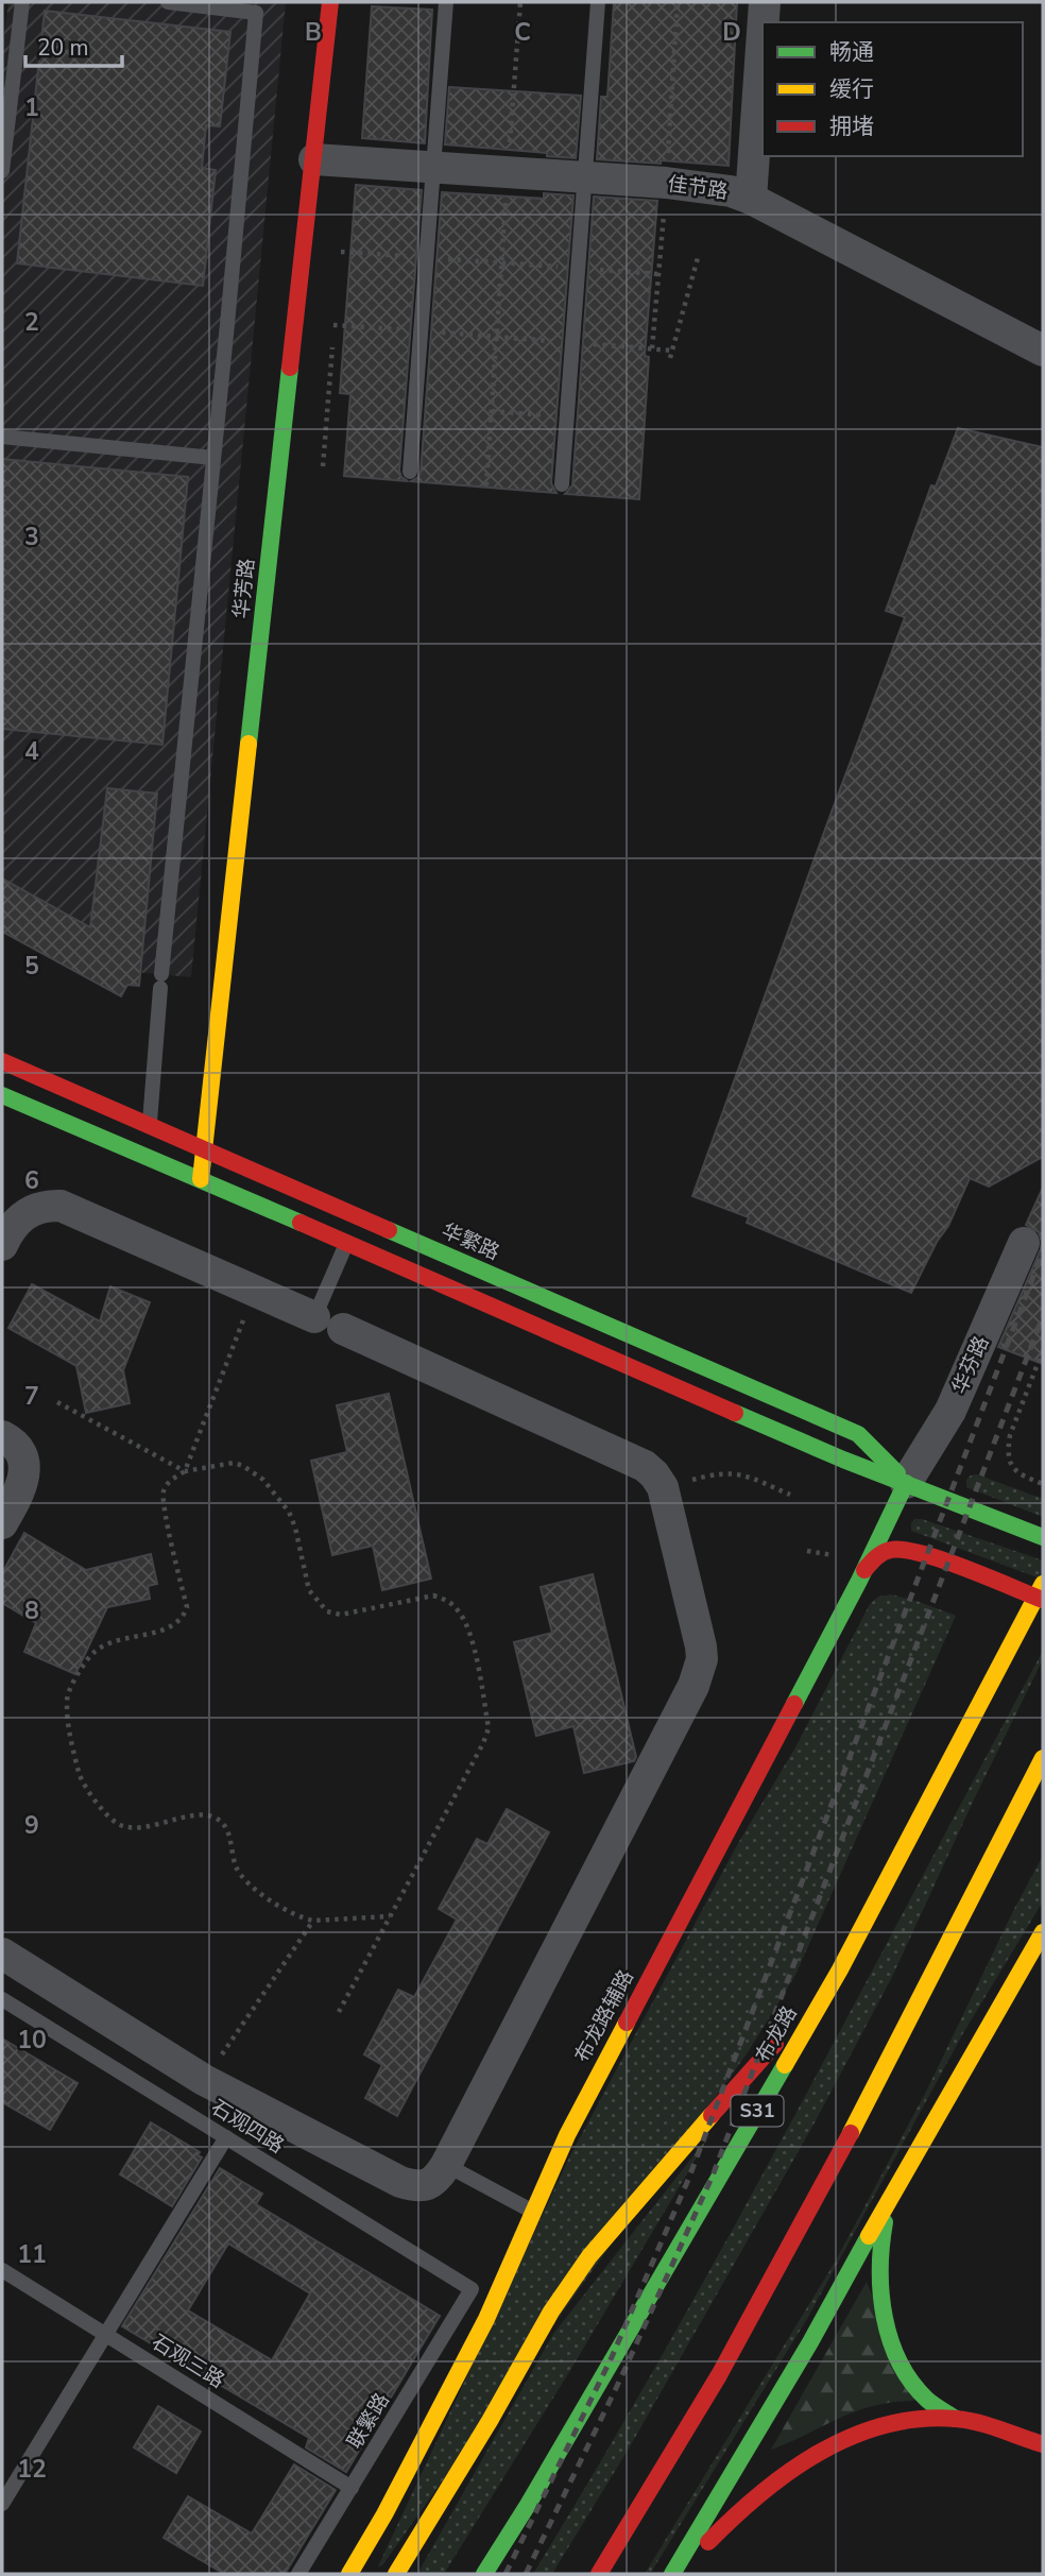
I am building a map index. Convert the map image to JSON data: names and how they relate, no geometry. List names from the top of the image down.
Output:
{
  "streets": {
    "main road": [
      "华芳路",
      "华繁路",
      "布龙路辅路",
      "布龙路",
      "S31"
    ],
    "street": ["佳节路", "华芬路"],
    "lane": ["石观四路", "石观三路", "联繁路"]
  },
  "crossings": [
    ["佳节路", "华芳路"],
    ["华芳路", "华繁路"],
    ["华繁路", "华芬路"],
    ["华繁路", "布龙路辅路"],
    ["华芬路", "布龙路辅路"],
    ["石观四路", "联繁路"],
    ["石观三路", "联繁路"]
  ],
  "legend": ["畅通", "缓行", "拥堵"],
  "scale_bar": "20 m",
  "grid": {
    "columns": ["B", "C", "D"],
    "rows": [
      "1",
      "2",
      "3",
      "4",
      "5",
      "6",
      "7",
      "8",
      "9",
      "10",
      "11",
      "12"
    ]
  }
}
